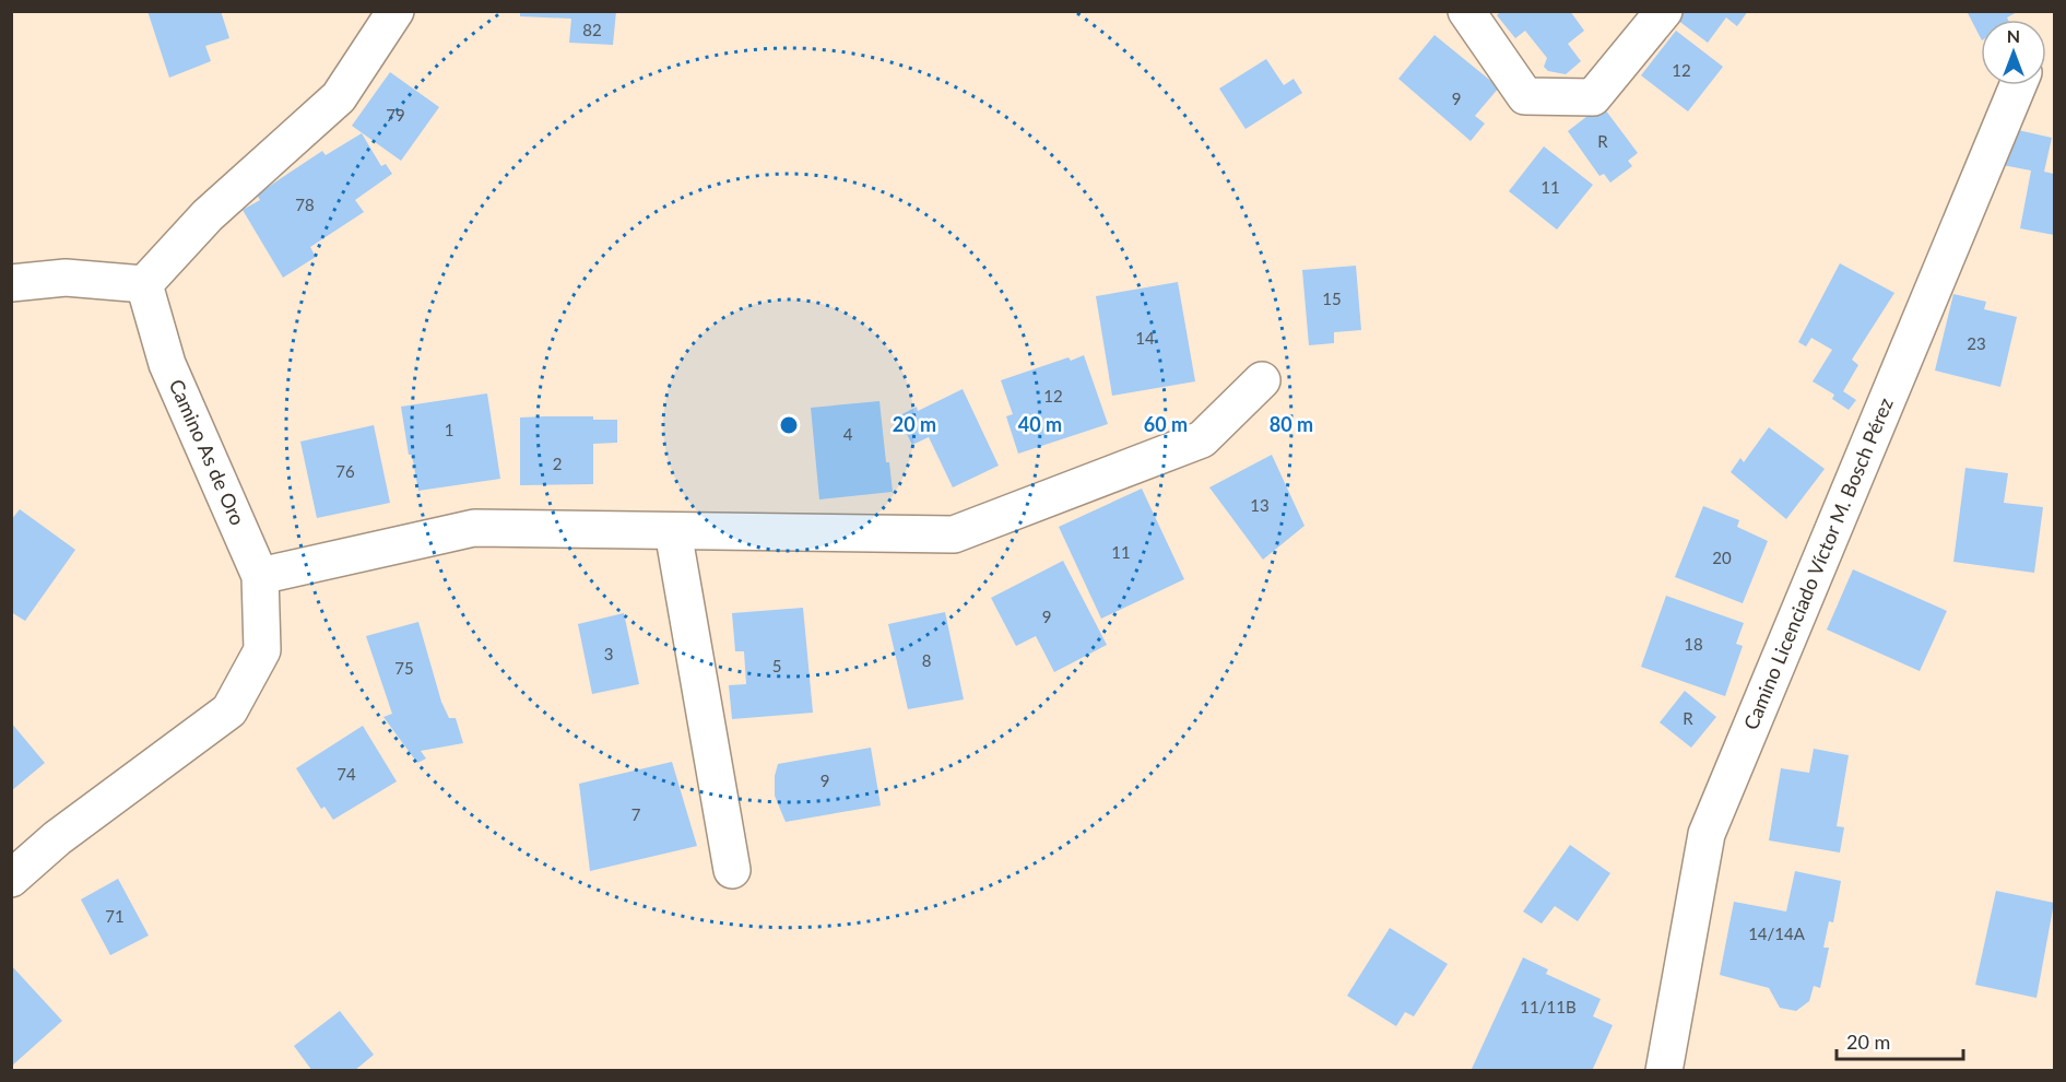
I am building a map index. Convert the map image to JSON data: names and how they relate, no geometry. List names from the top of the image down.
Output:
{
  "streets": {
    "street": ["Camino As de Oro", "Camino Licenciado Víctor M. Bosch Pérez"]
  },
  "house_numbers": [
    "82",
    "12",
    "9",
    "79",
    "R",
    "11",
    "78",
    "15",
    "14",
    "23",
    "12",
    "1",
    "4",
    "2",
    "76",
    "13",
    "11",
    "20",
    "9",
    "18",
    "3",
    "8",
    "5",
    "75",
    "R",
    "74",
    "9",
    "7",
    "71",
    "14/14A",
    "11/11B"
  ],
  "scale_bar": "20 m",
  "north": "top",
  "rings": [
    "20 m",
    "40 m",
    "60 m",
    "80 m"
  ]
}
